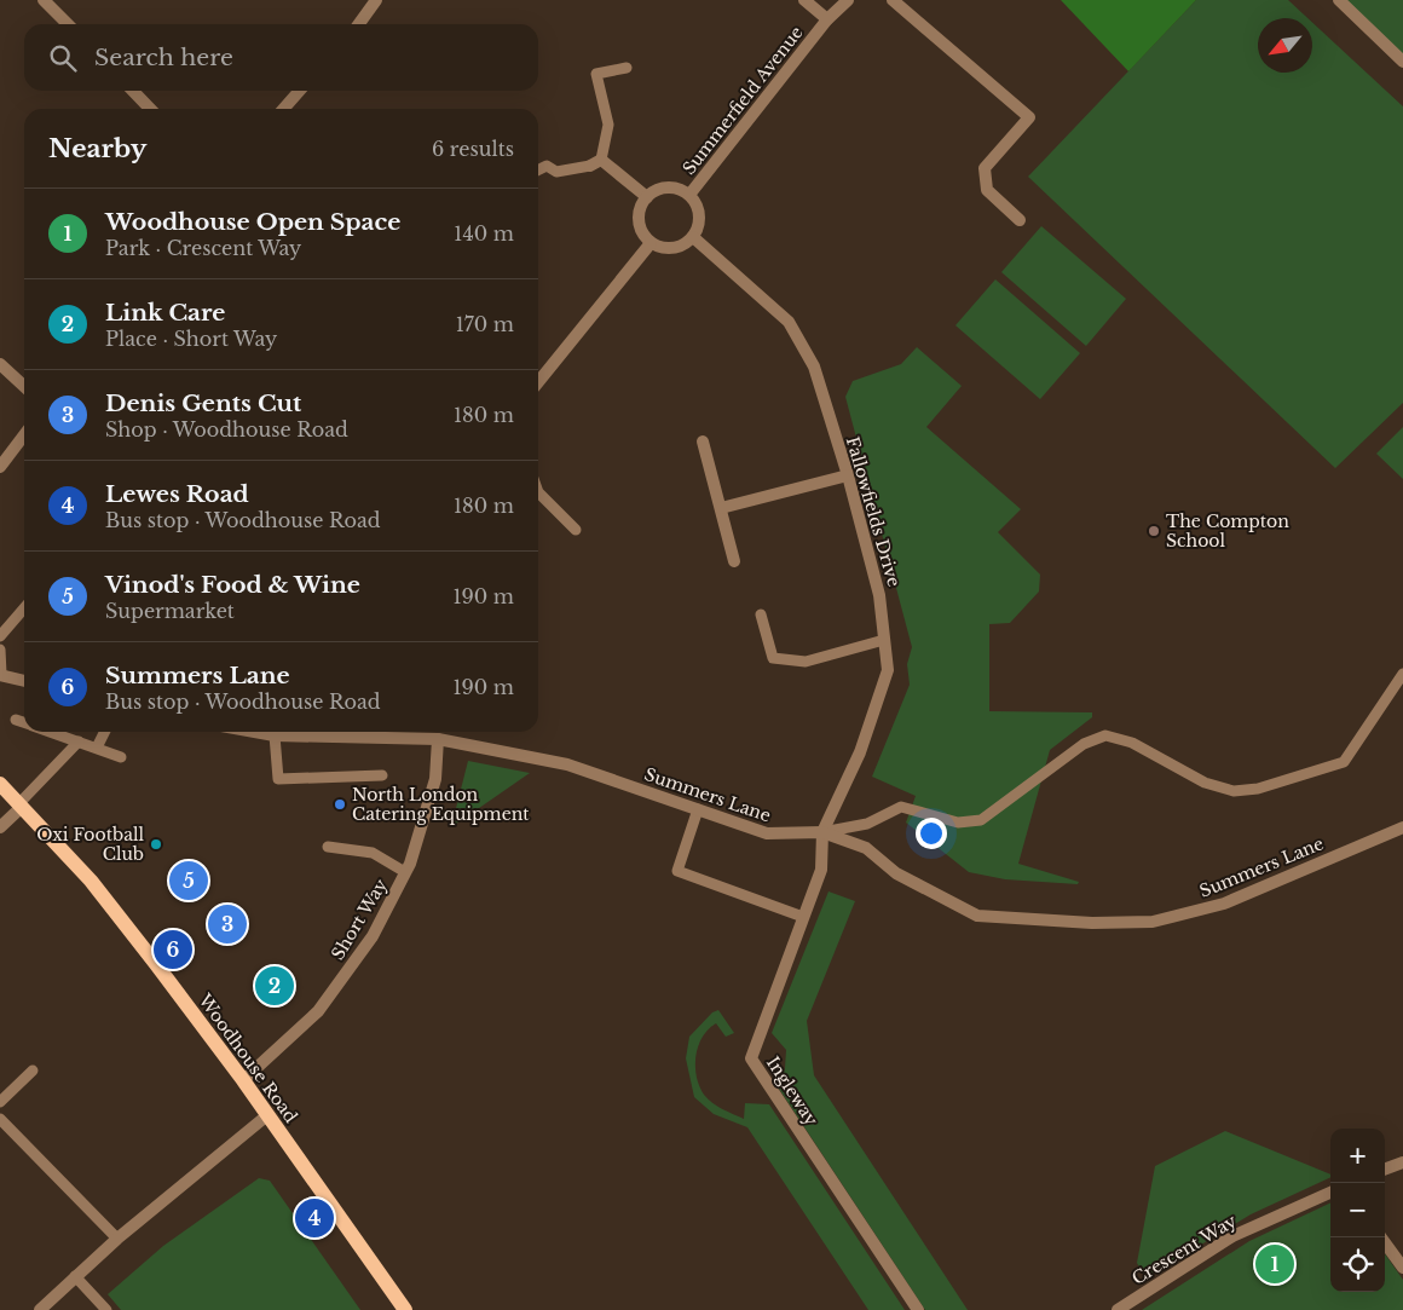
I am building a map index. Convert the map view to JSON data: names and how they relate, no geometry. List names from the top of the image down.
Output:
{
  "streets": {
    "main road": ["Woodhouse Road"],
    "street": [
      "Summerfield Avenue",
      "Fallowfields Drive",
      "Summers Lane",
      "Short Way",
      "Ingleway",
      "Crescent Way"
    ]
  },
  "crossings": [
    ["Summerfield Avenue", "Fallowfields Drive"],
    ["Fallowfields Drive", "Summers Lane"],
    ["Fallowfields Drive", "Ingleway"],
    ["Summers Lane", "Short Way"],
    ["Summers Lane", "Ingleway"],
    ["Short Way", "Woodhouse Road"]
  ],
  "places": ["The Compton School", "North London Catering Equipment", "Oxi Football Club"],
  "north": "bottom left",
  "page": {
    "search": "Search here",
    "heading": ["Nearby", "6 results"],
    "list": [
      {
        "mark": "1",
        "name": "Woodhouse Open Space",
        "note": "Park · Crescent Way",
        "value": "140 m"
      },
      {
        "mark": "2",
        "name": "Link Care",
        "note": "Place · Short Way",
        "value": "170 m"
      },
      {
        "mark": "3",
        "name": "Denis Gents Cut",
        "note": "Shop · Woodhouse Road",
        "value": "180 m"
      },
      {
        "mark": "4",
        "name": "Lewes Road",
        "note": "Bus stop · Woodhouse Road",
        "value": "180 m"
      },
      {
        "mark": "5",
        "name": "Vinod's Food & Wine",
        "note": "Supermarket",
        "value": "190 m"
      },
      {
        "mark": "6",
        "name": "Summers Lane",
        "note": "Bus stop · Woodhouse Road",
        "value": "190 m"
      }
    ],
    "pins": [
      "5",
      "3",
      "6",
      "2",
      "4",
      "1"
    ],
    "map_buttons": ["+", "−"]
  }
}
